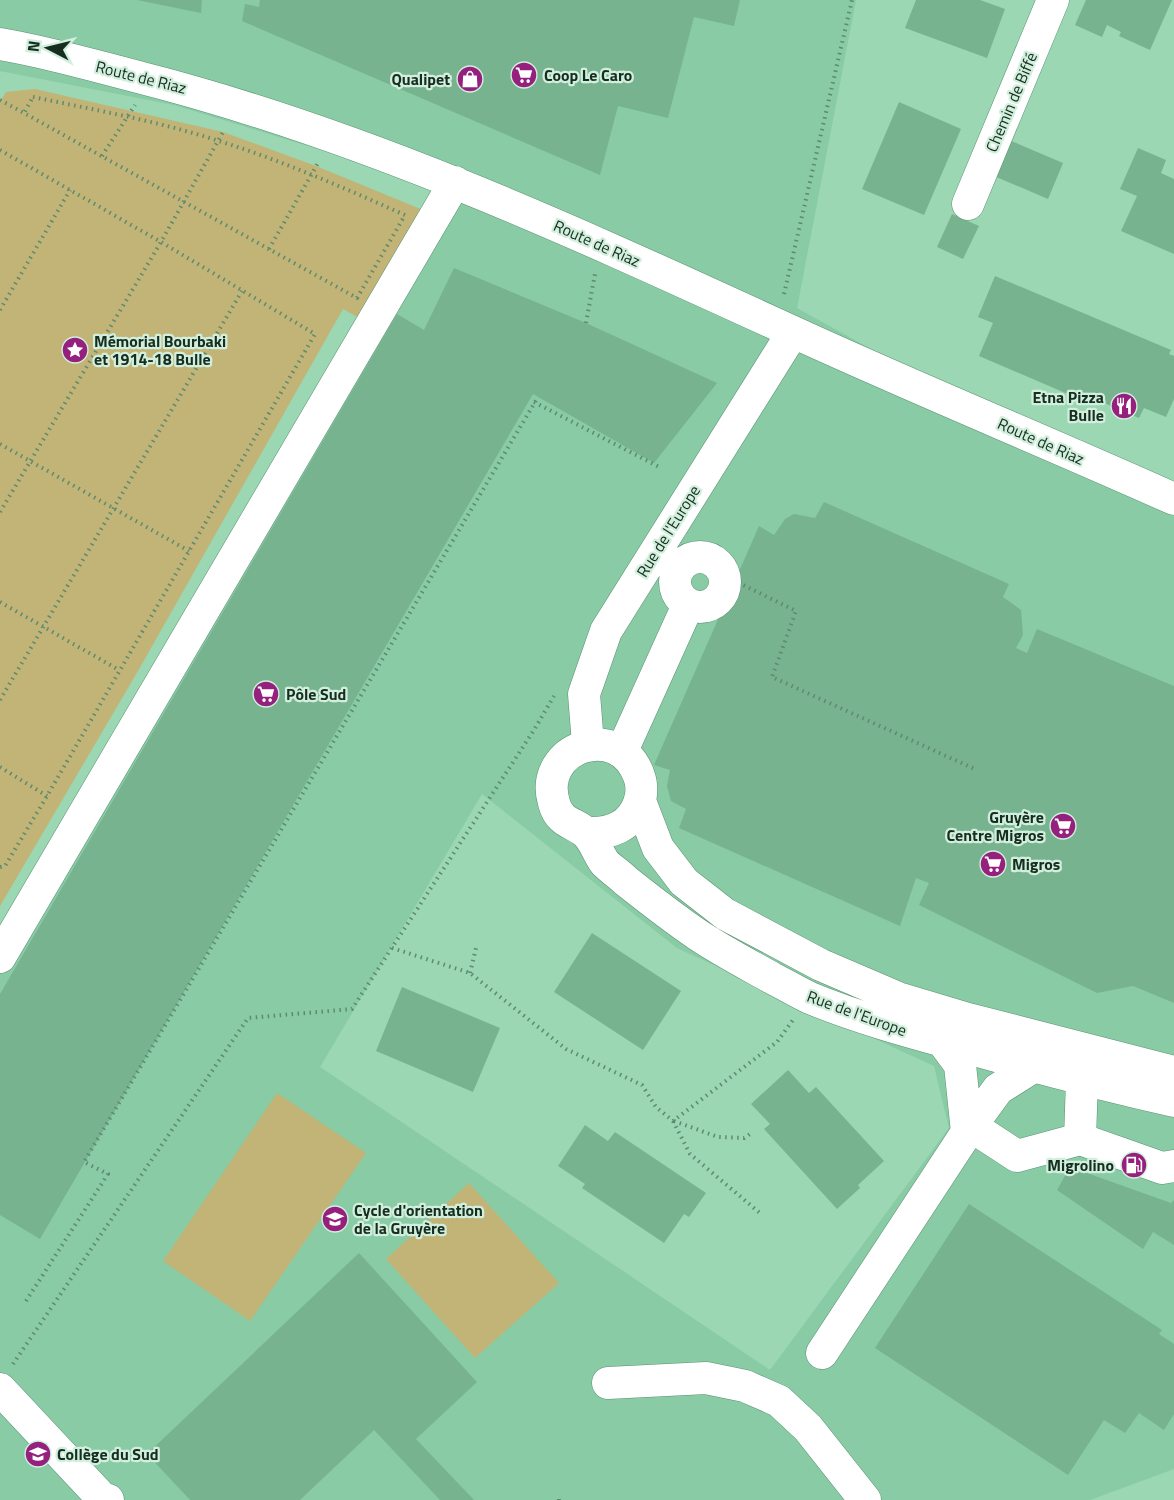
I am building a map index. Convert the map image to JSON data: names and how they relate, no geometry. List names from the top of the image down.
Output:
{
  "streets": {
    "street": ["Route de Riaz", "Chemin de Biffé", "Rue de l'Europe"]
  },
  "crossings": [
    ["Route de Riaz", "Rue de l'Europe"]
  ],
  "places": {
    "supermarket": [
      "Coop Le Caro",
      "Pôle Sud",
      "Gruyère Centre Migros",
      "Migros"
    ],
    "shop": ["Qualipet"],
    "place": ["Mémorial Bourbaki et 1914-18 Bulle"],
    "restaurant": ["Etna Pizza Bulle"],
    "fuel station": ["Migrolino"],
    "school or university": ["Cycle d'orientation de la Gruyère", "Collège du Sud"]
  },
  "north": "left"
}
